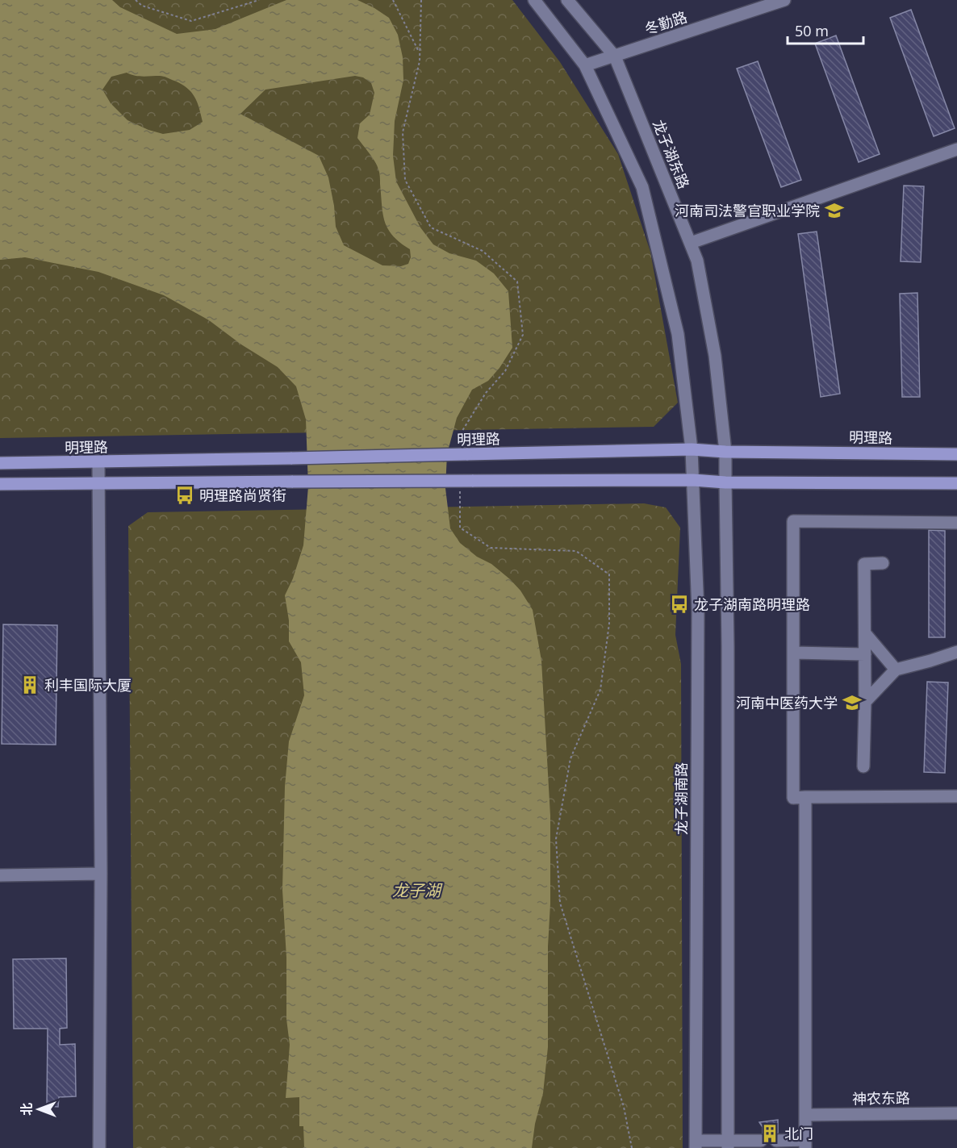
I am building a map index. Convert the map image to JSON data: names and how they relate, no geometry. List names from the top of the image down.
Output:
{
  "streets": {
    "main road": ["明理路"],
    "street": [
      "冬勤路",
      "龙子湖东路",
      "龙子湖南路",
      "神农东路"
    ]
  },
  "crossings": [
    ["冬勤路", "龙子湖东路"],
    ["龙子湖东路", "明理路"],
    ["明理路", "龙子湖南路"]
  ],
  "water": ["龙子湖"],
  "places": {
    "school or university": ["河南司法警官职业学院", "河南中医药大学"],
    "bus stop": ["明理路尚贤街", "龙子湖南路明理路"],
    "building": ["利丰国际大厦", "北门"]
  },
  "scale_bar": "50 m",
  "north": "left"
}
